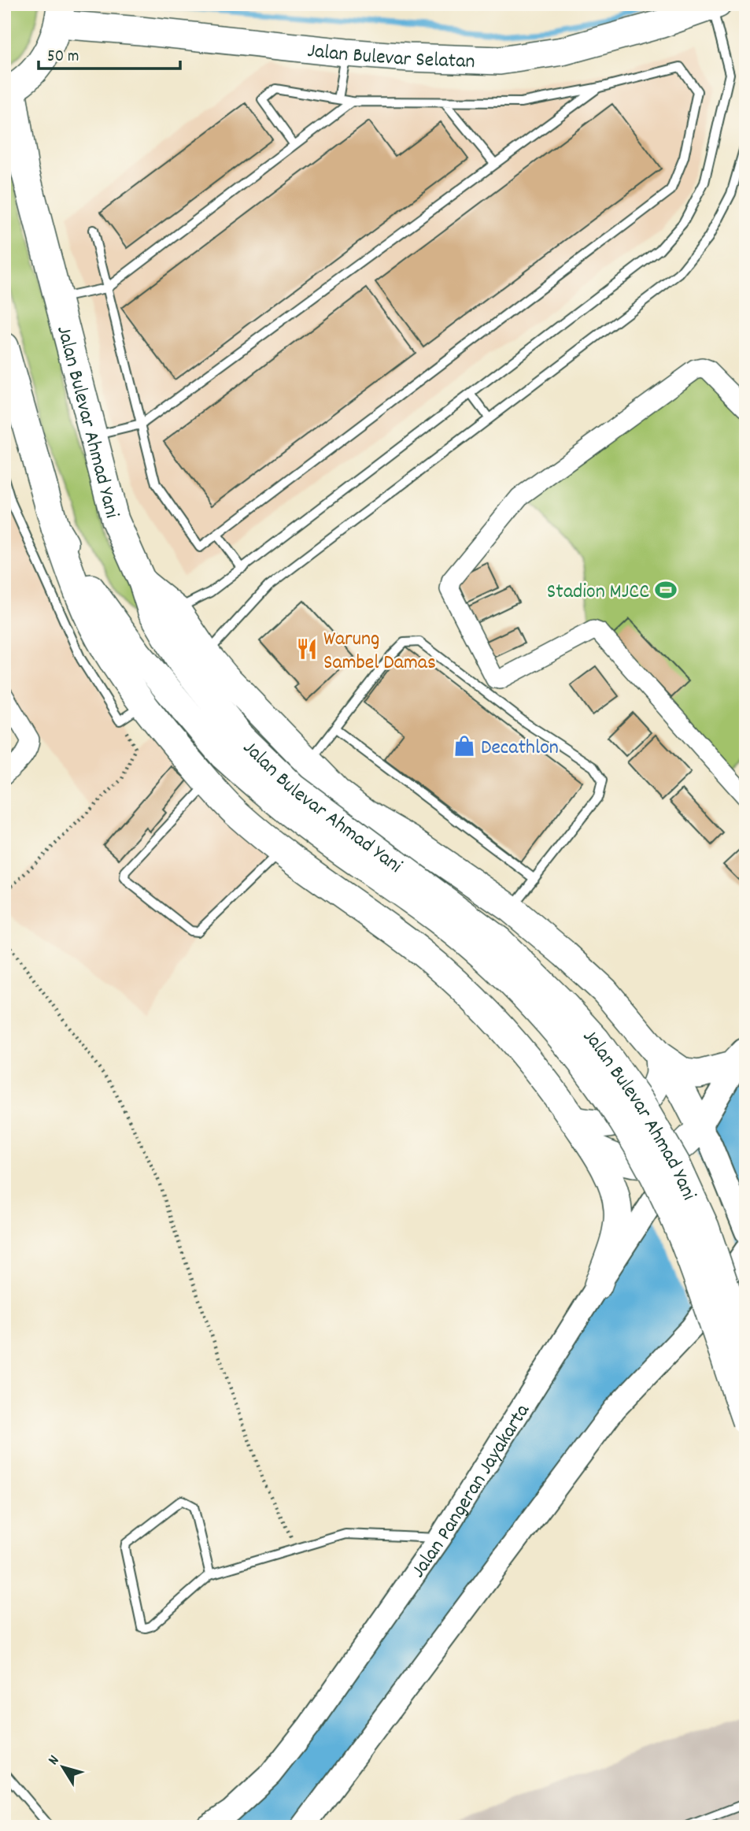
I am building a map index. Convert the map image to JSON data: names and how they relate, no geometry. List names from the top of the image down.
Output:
{
  "streets": {
    "main road": ["Jalan Bulevar Selatan", "Jalan Bulevar Ahmad Yani"],
    "street": ["Jalan Pangeran Jayakarta"]
  },
  "places": {
    "sports": ["Stadion MJCC"],
    "restaurant": ["Warung Sambel Damas"],
    "shop": ["Decathlon"]
  },
  "scale_bar": "50 m",
  "north": "top left"
}
